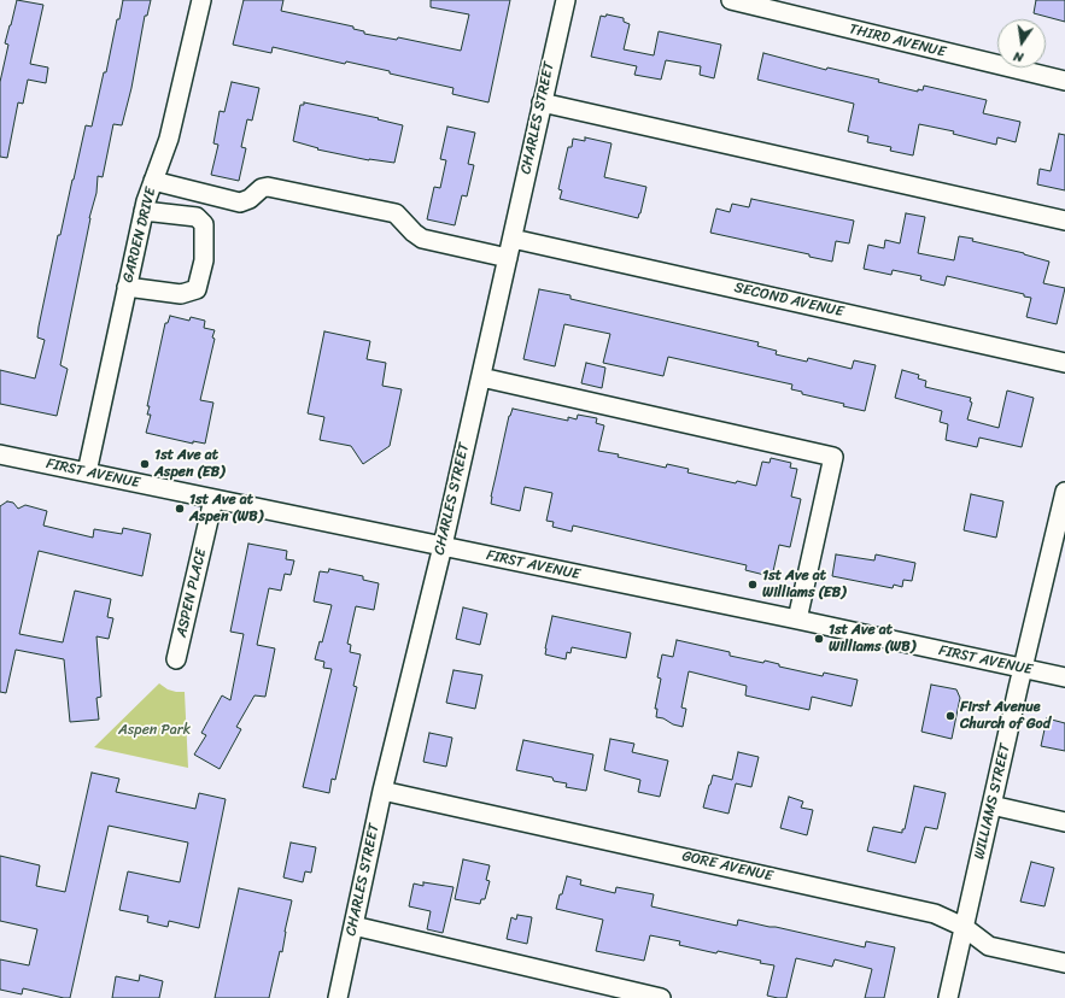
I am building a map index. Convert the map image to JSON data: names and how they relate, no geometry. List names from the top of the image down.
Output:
{
  "streets": {
    "street": [
      "THIRD AVENUE",
      "CHARLES STREET",
      "GARDEN DRIVE",
      "SECOND AVENUE",
      "FIRST AVENUE",
      "ASPEN PLACE",
      "WILLIAMS STREET",
      "GORE AVENUE"
    ]
  },
  "crossings": [
    ["CHARLES STREET", "SECOND AVENUE"],
    ["CHARLES STREET", "FIRST AVENUE"],
    ["CHARLES STREET", "GORE AVENUE"],
    ["GARDEN DRIVE", "FIRST AVENUE"],
    ["FIRST AVENUE", "ASPEN PLACE"],
    ["FIRST AVENUE", "WILLIAMS STREET"],
    ["WILLIAMS STREET", "GORE AVENUE"]
  ],
  "parks": ["Aspen Park"],
  "places": [
    "1st Ave at Aspen (EB)",
    "1st Ave at Aspen (WB)",
    "1st Ave at Williams (EB)",
    "1st Ave at Williams (WB)",
    "First Avenue Church of God"
  ],
  "north": "bottom"
}
